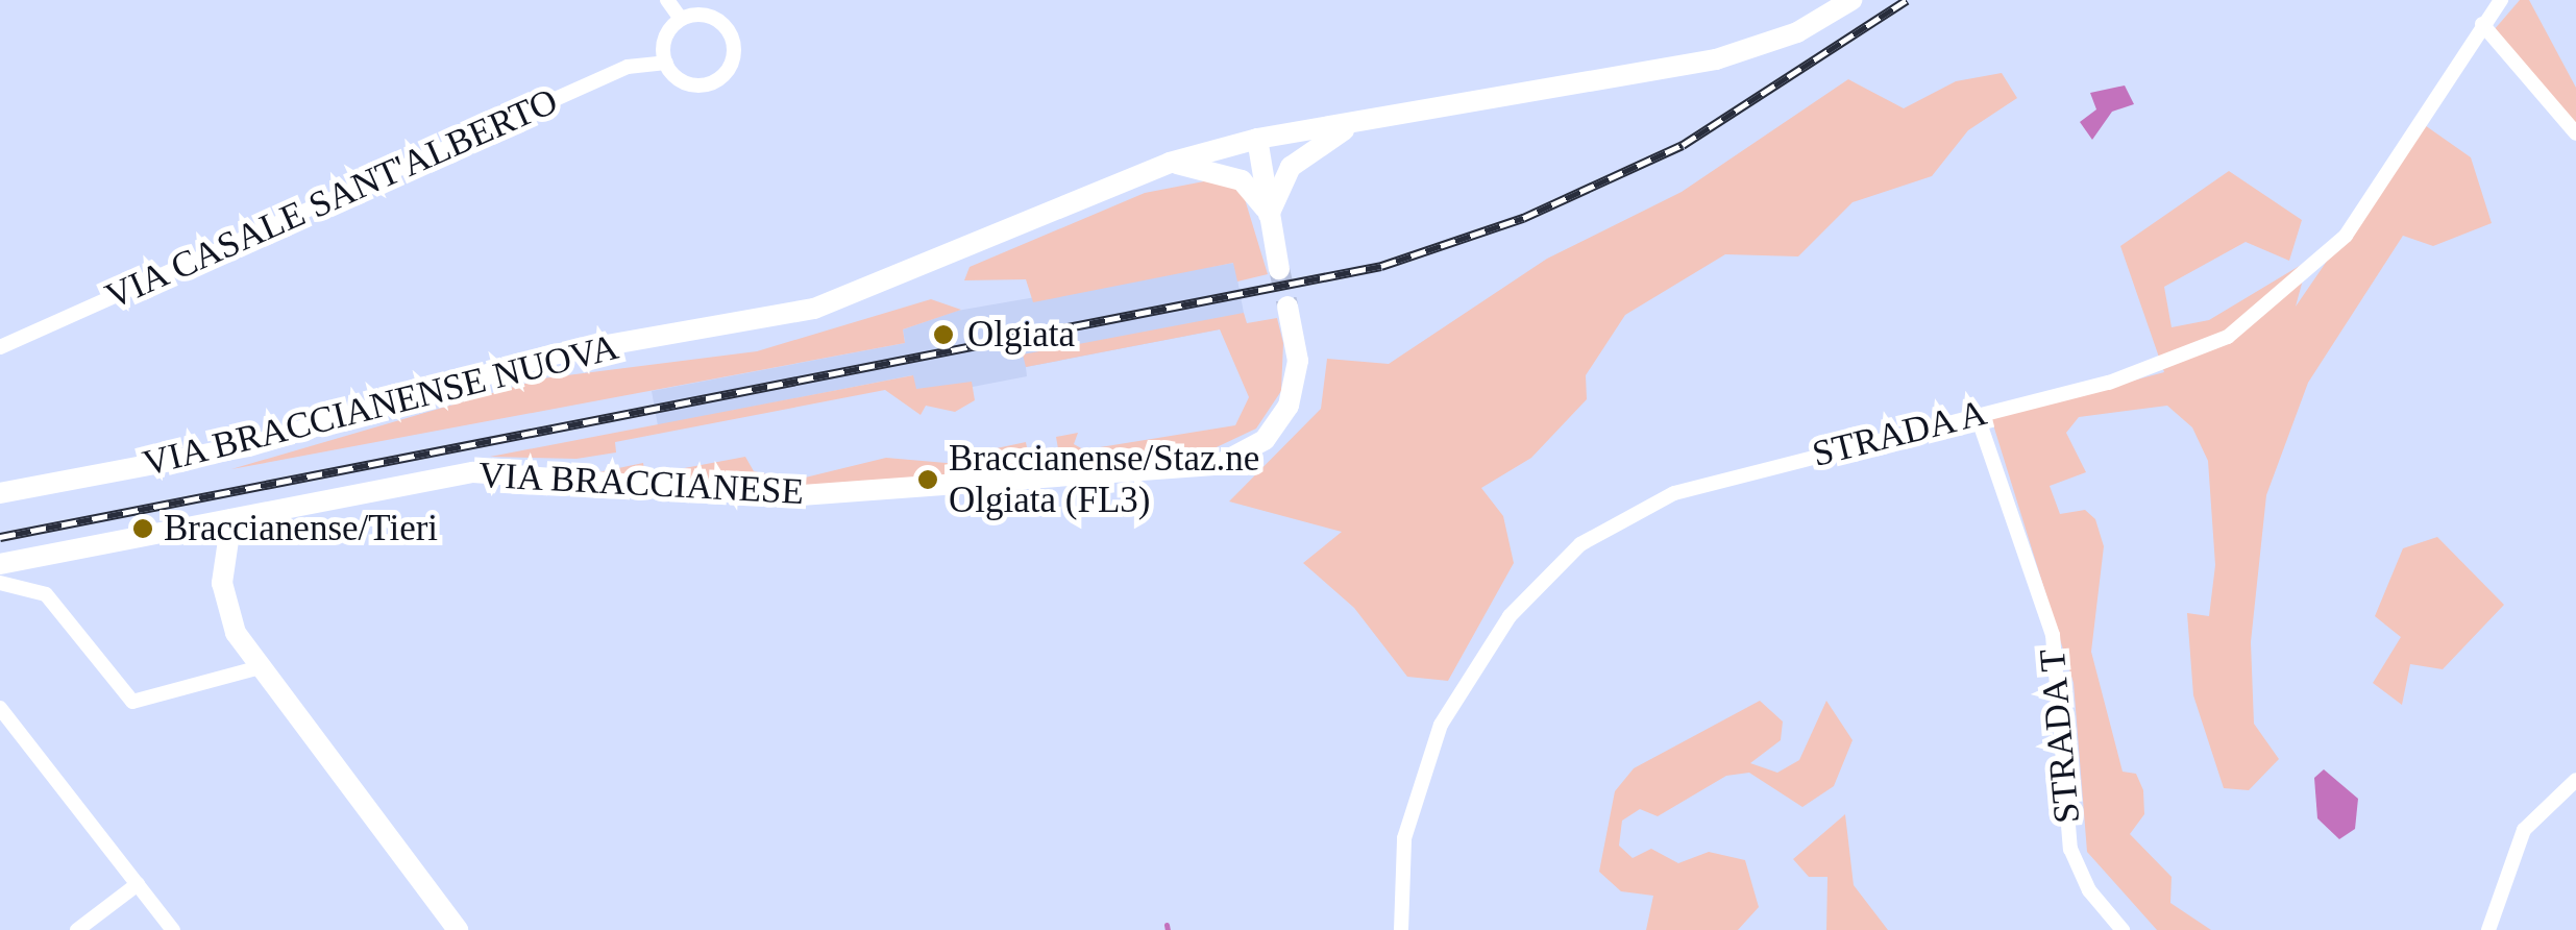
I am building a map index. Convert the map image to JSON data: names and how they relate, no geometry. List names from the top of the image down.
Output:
{
  "streets": {
    "street": [
      "VIA CASALE SANT'ALBERTO",
      "VIA BRACCIANENSE NUOVA",
      "STRADA A",
      "VIA BRACCIANESE",
      "STRADA T"
    ]
  },
  "crossings": [
    ["STRADA A", "STRADA T"]
  ],
  "places": ["Olgiata", "Braccianense/Staz.ne Olgiata (FL3)", "Braccianense/Tieri"]
}
